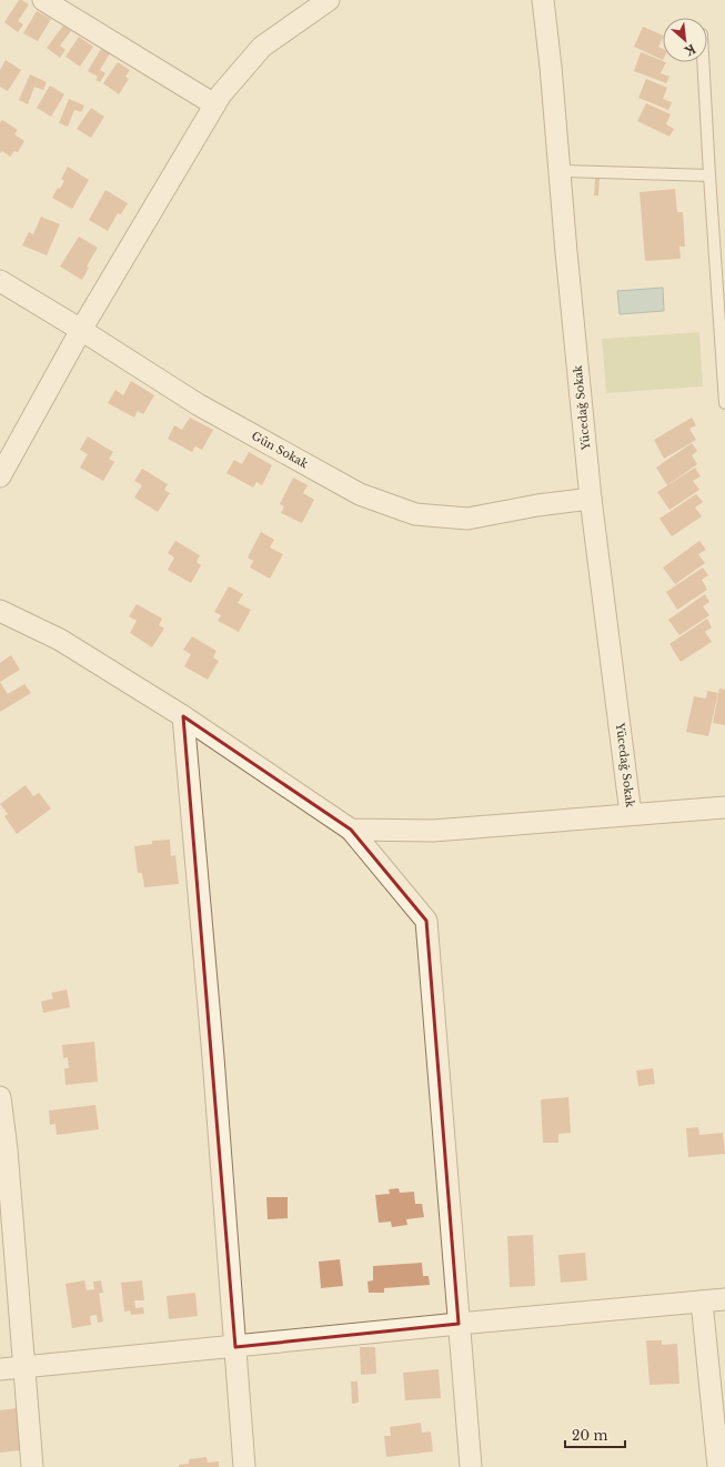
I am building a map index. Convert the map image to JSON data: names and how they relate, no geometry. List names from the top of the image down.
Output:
{
  "streets": {
    "street": ["Yücedağ Sokak", "Gün Sokak"]
  },
  "crossings": [
    ["Yücedağ Sokak", "Gün Sokak"]
  ],
  "scale_bar": "20 m",
  "north": "bottom right"
}
